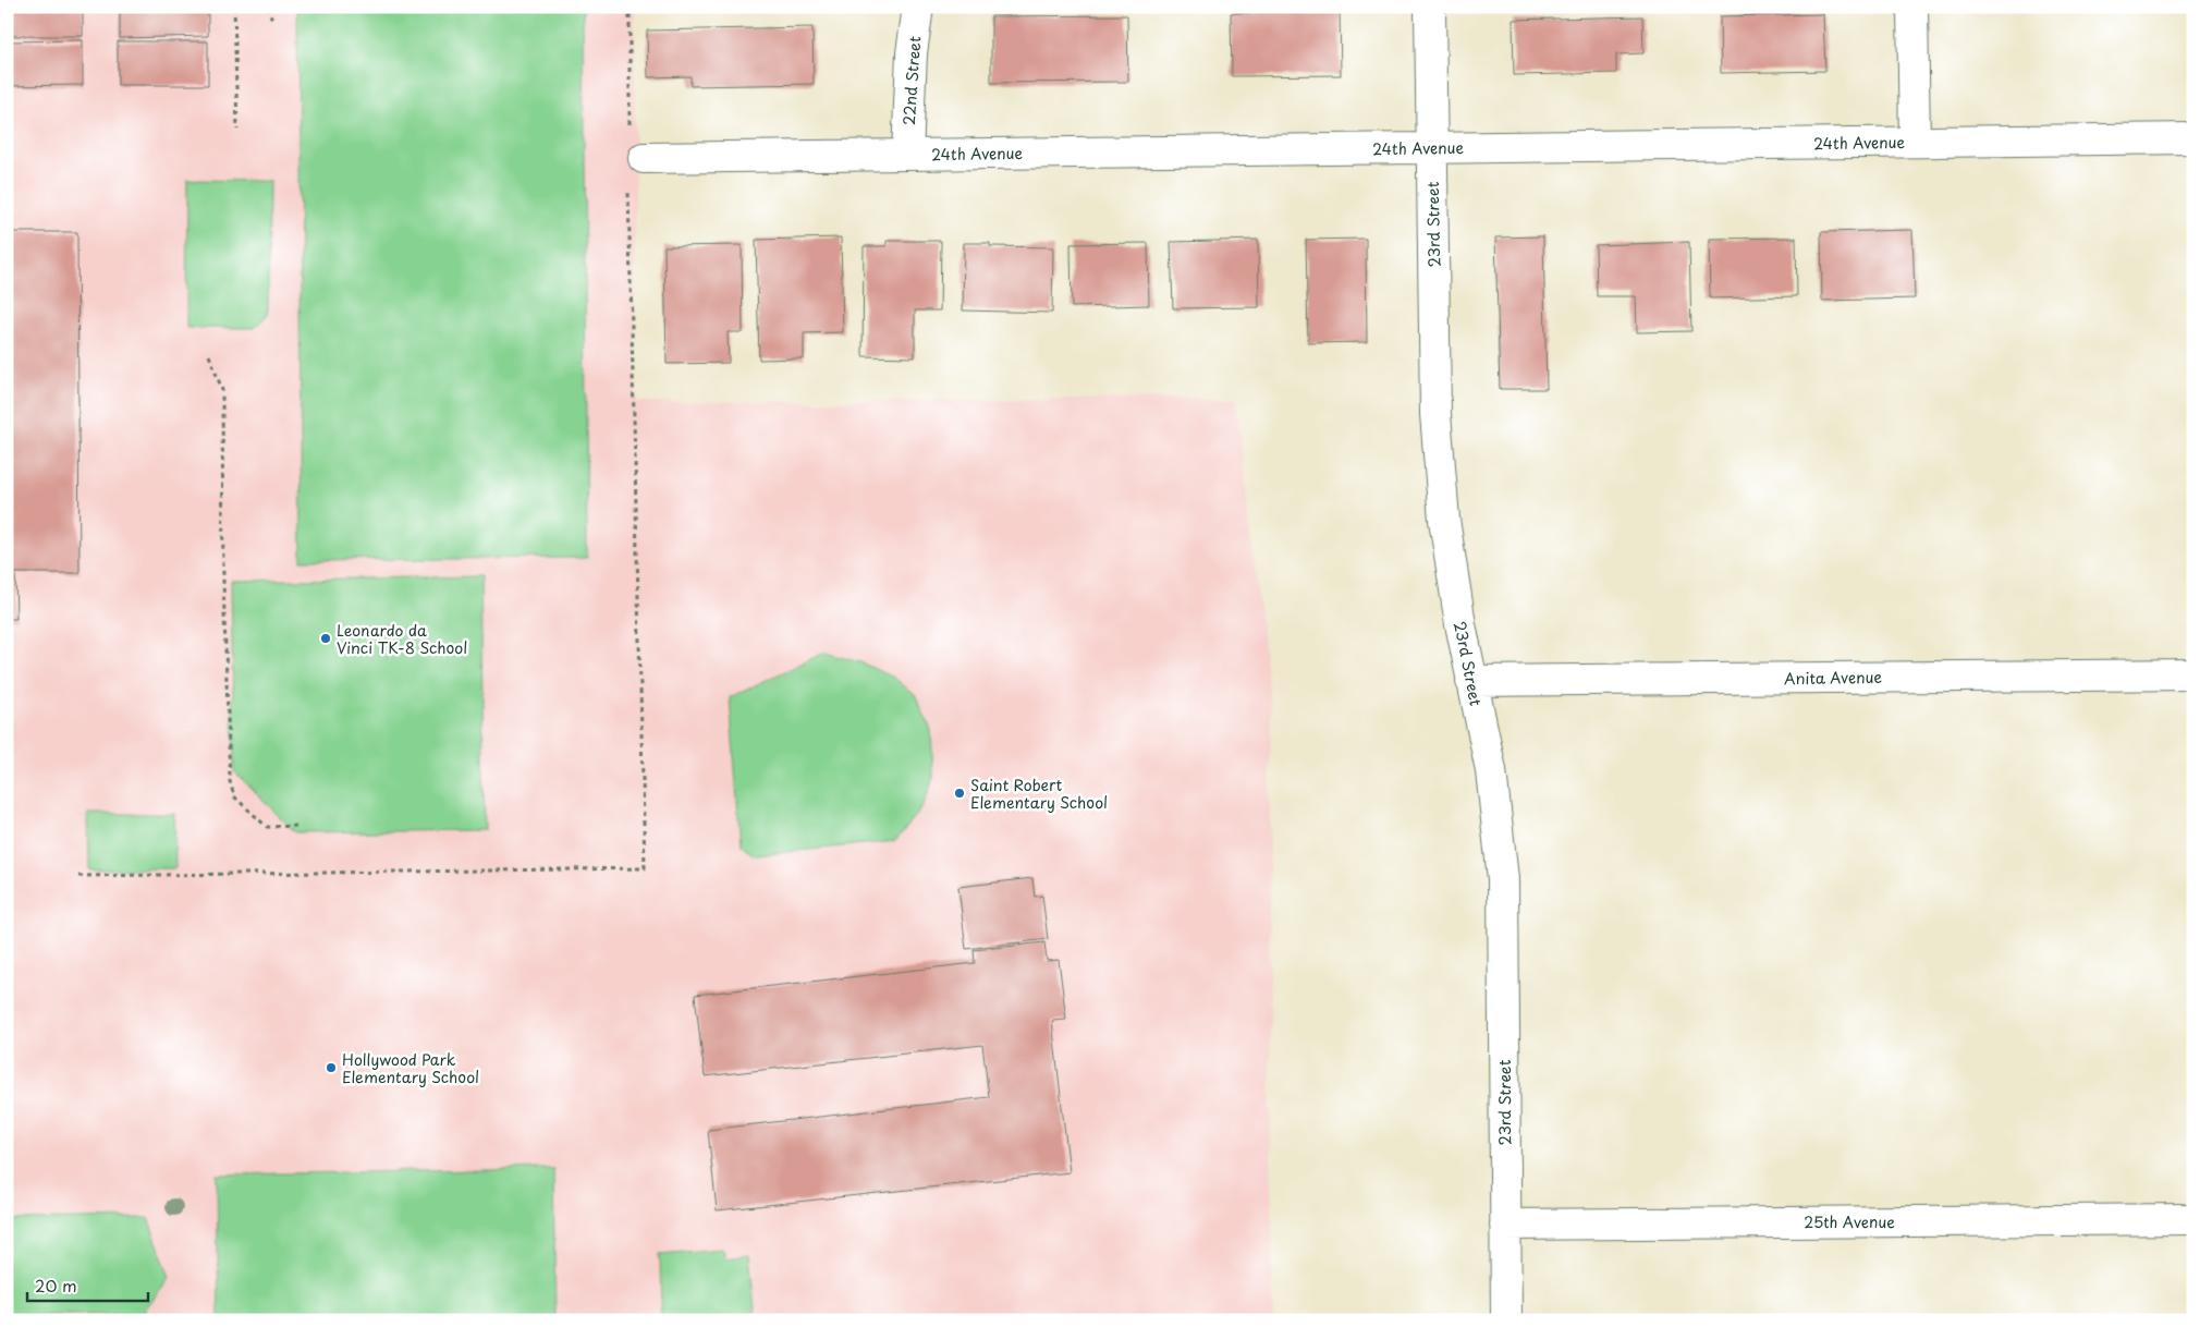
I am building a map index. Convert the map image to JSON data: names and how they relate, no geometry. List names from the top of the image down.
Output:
{
  "streets": {
    "street": [
      "22nd Street",
      "24th Avenue",
      "23rd Street",
      "Anita Avenue",
      "25th Avenue"
    ]
  },
  "crossings": [
    ["22nd Street", "24th Avenue"],
    ["24th Avenue", "23rd Street"],
    ["23rd Street", "Anita Avenue"],
    ["23rd Street", "25th Avenue"]
  ],
  "places": ["Leonardo da Vinci TK-8 School", "Saint Robert Elementary School", "Hollywood Park Elementary School"],
  "scale_bar": "20 m"
}
